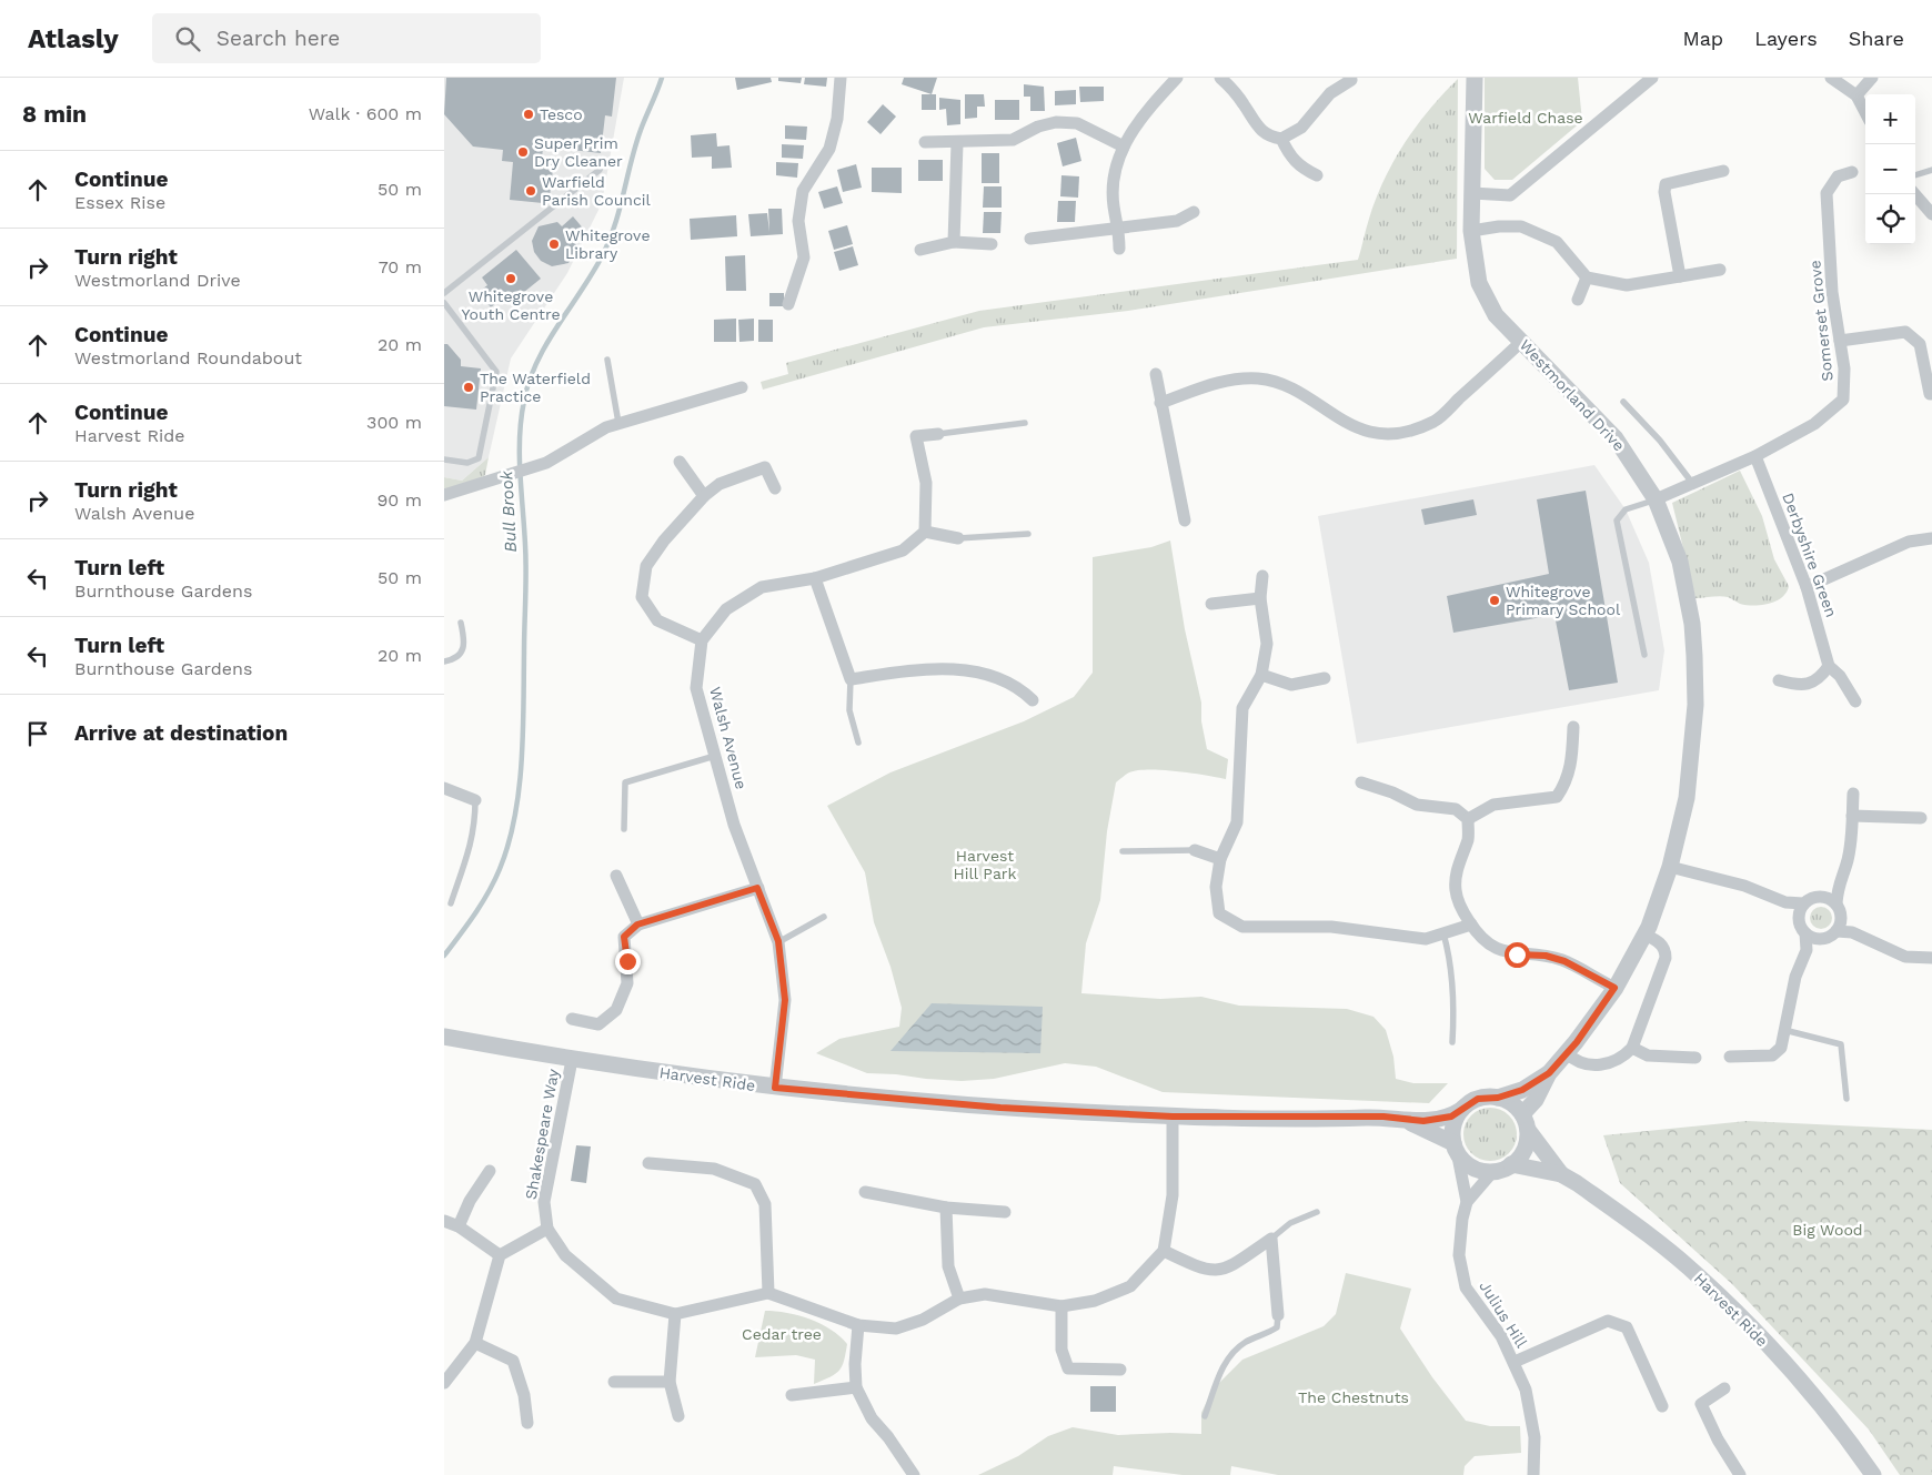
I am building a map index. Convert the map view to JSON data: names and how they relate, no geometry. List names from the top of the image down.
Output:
{
  "streets": {
    "street": [
      "Somerset Grove",
      "Westmorland Drive",
      "Derbyshire Green",
      "Walsh Avenue",
      "Harvest Ride",
      "Shakespeare Way",
      "Julius Hill"
    ]
  },
  "crossings": [
    ["Somerset Grove", "Westmorland Drive"],
    ["Somerset Grove", "Derbyshire Green"],
    ["Westmorland Drive", "Harvest Ride"],
    ["Westmorland Drive", "Julius Hill"],
    ["Walsh Avenue", "Harvest Ride"],
    ["Harvest Ride", "Shakespeare Way"],
    ["Harvest Ride", "Julius Hill"]
  ],
  "water": ["Bull Brook"],
  "parks": [
    "Warfield Chase",
    "Harvest Hill Park",
    "Big Wood",
    "Cedar tree",
    "The Chestnuts"
  ],
  "places": [
    "Tesco",
    "Super Prim Dry Cleaner",
    "Warfield Parish Council",
    "Whitegrove Library",
    "Whitegrove Youth Centre",
    "The Waterfield Practice",
    "Whitegrove Primary School"
  ],
  "page": {
    "header": "Atlasly",
    "search": "Search here",
    "nav": ["Map", "Layers", "Share"],
    "heading": ["8 min", "Walk · 600 m"],
    "map_buttons": ["+", "−"],
    "list": [
      ["Continue", "Essex Rise", "50 m"],
      ["Turn right", "Westmorland Drive", "70 m"],
      ["Continue", "Westmorland Roundabout", "20 m"],
      ["Continue", "Harvest Ride", "300 m"],
      ["Turn right", "Walsh Avenue", "90 m"],
      ["Turn left", "Burnthouse Gardens", "50 m"],
      ["Turn left", "Burnthouse Gardens", "20 m"],
      "Arrive at destination"
    ]
  }
}
